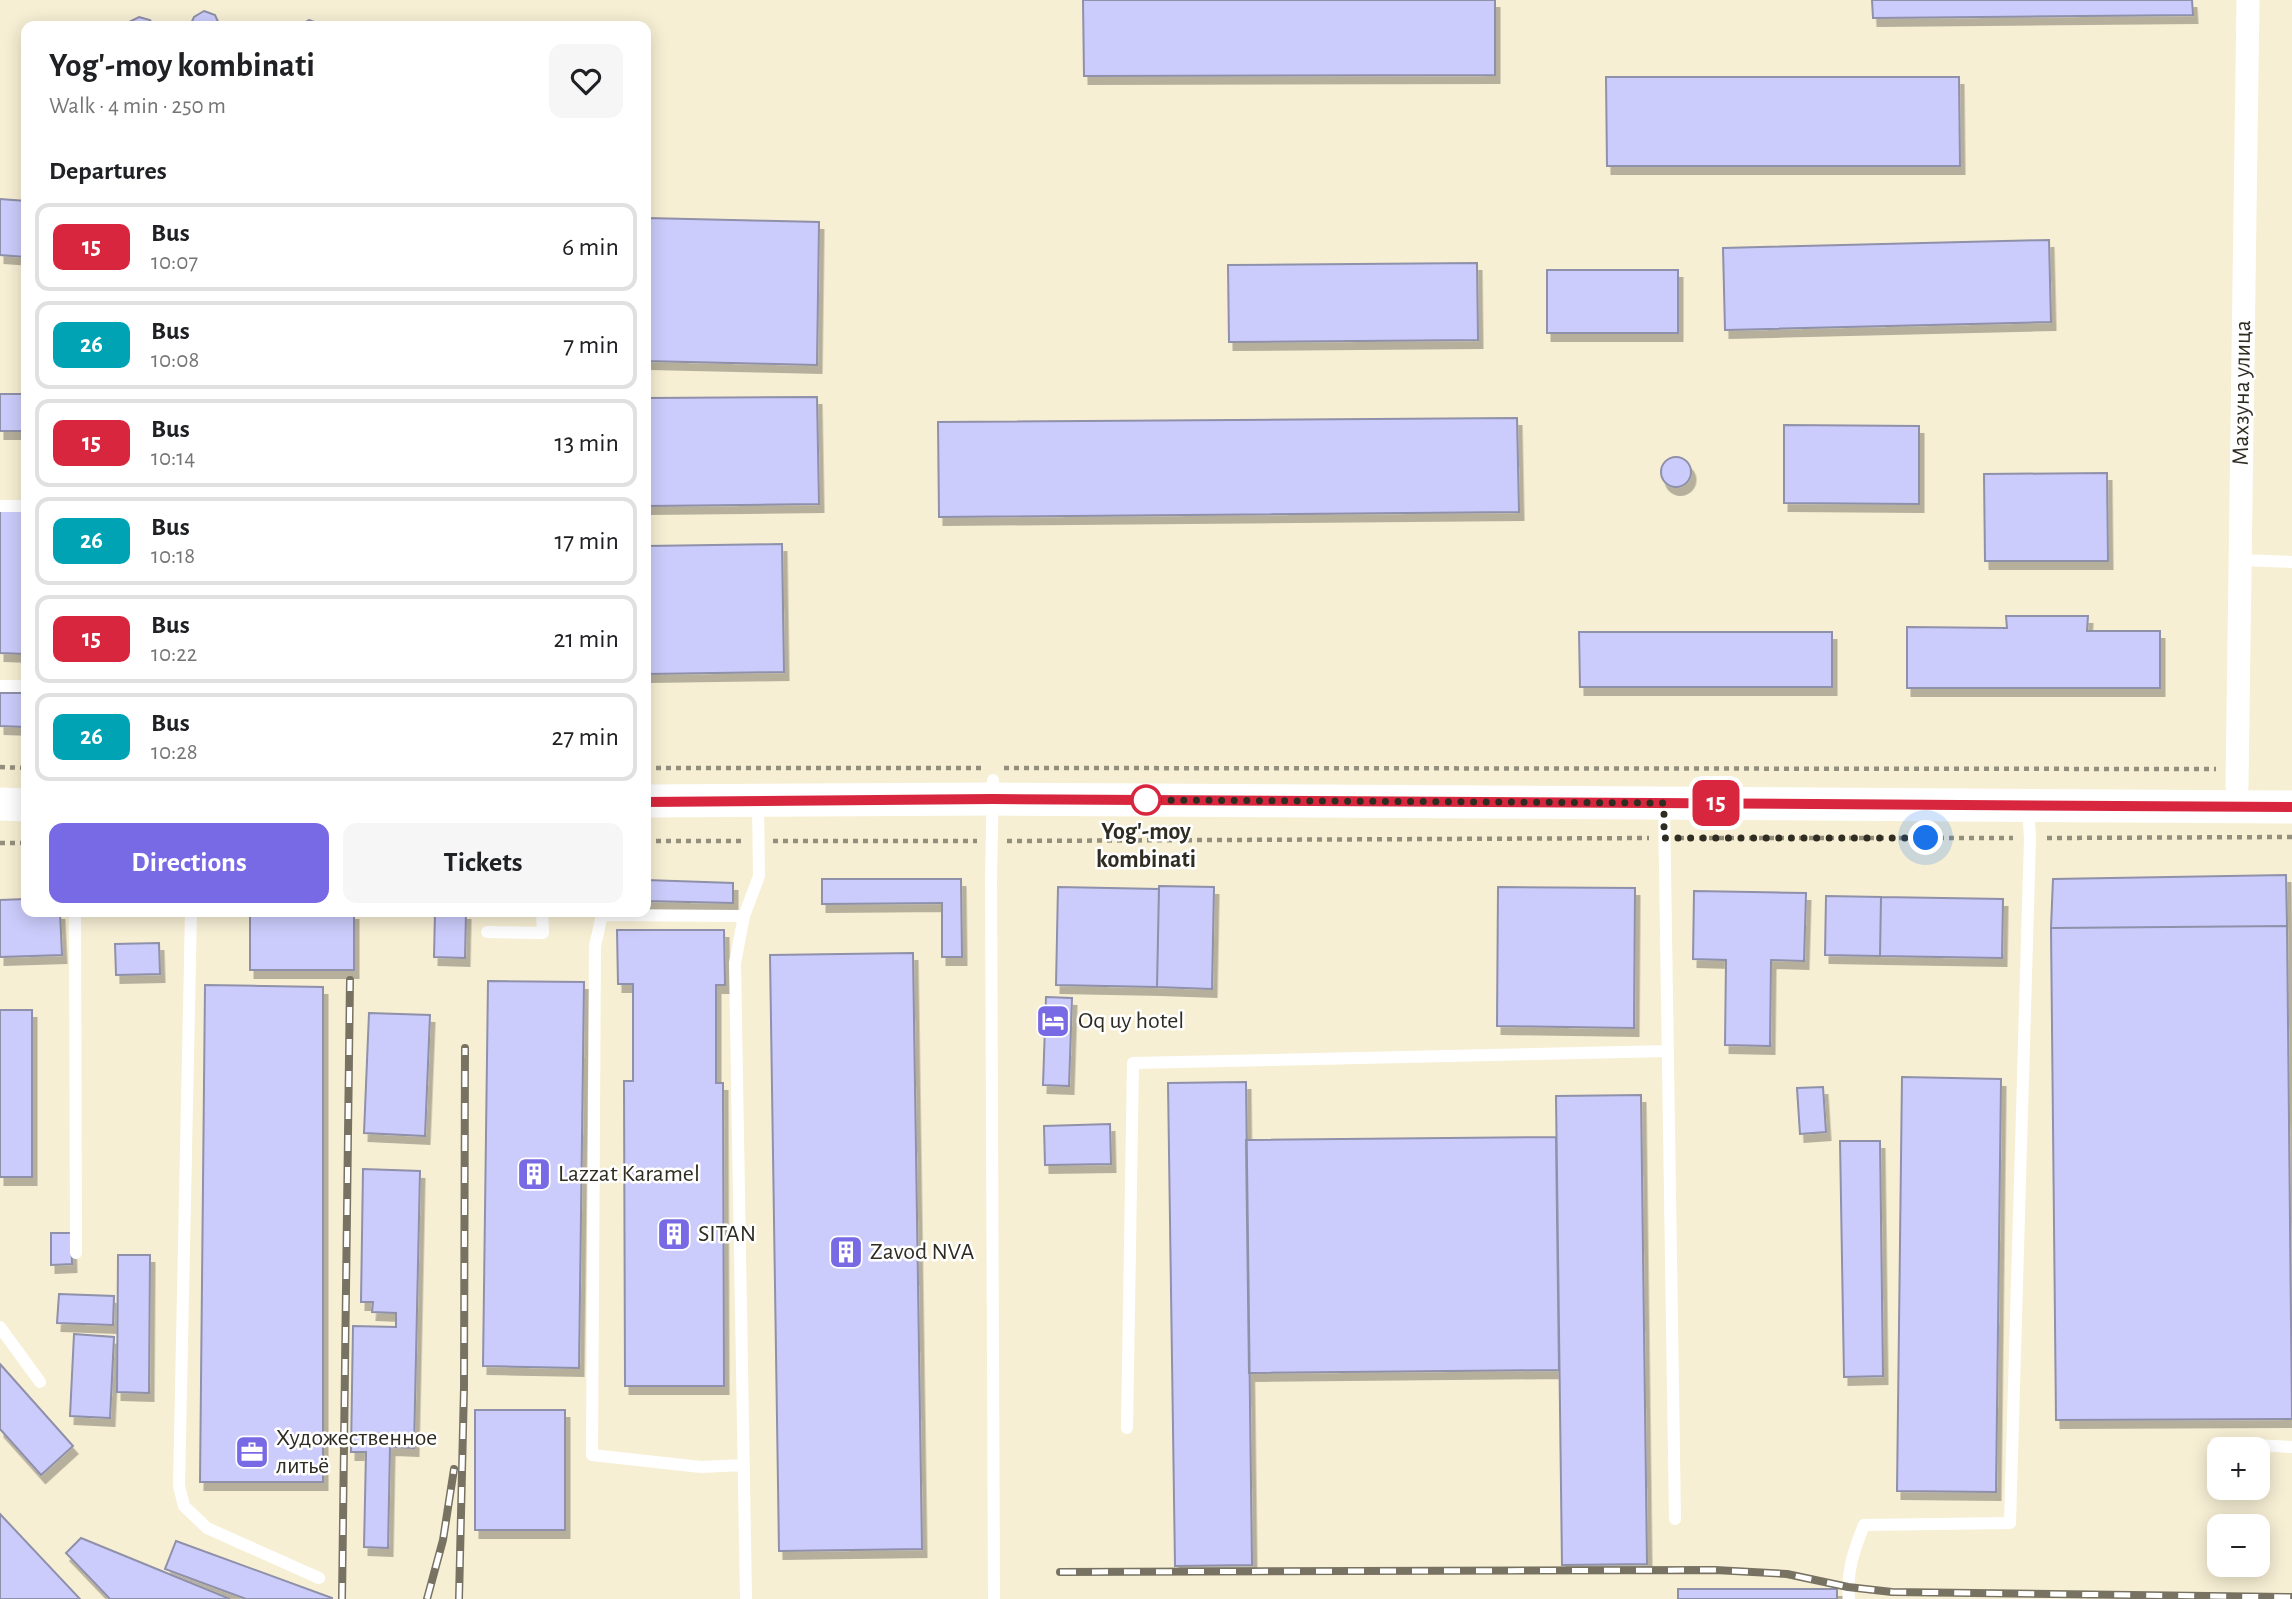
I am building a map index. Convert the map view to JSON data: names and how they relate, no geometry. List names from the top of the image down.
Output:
{
  "streets": {
    "street": ["Махзуна улица"]
  },
  "places": {
    "other": ["Yog'-moy kombinati"],
    "hotel": ["Oq uy hotel"],
    "building": ["Lazzat Karamel", "SITAN", "Zavod NVA"],
    "office": ["Художественное литьё"]
  },
  "lines": ["bus line 15"],
  "page": {
    "on_map": "15",
    "heading": [
      ["Yog'-moy kombinati", "Walk · 4 min · 250 m"],
      "Departures"
    ],
    "list": [
      {
        "mark": "15",
        "name": "Bus",
        "note": "10:07",
        "value": "6 min"
      },
      {
        "mark": "26",
        "name": "Bus",
        "note": "10:08",
        "value": "7 min"
      },
      {
        "mark": "15",
        "name": "Bus",
        "note": "10:14",
        "value": "13 min"
      },
      {
        "mark": "26",
        "name": "Bus",
        "note": "10:18",
        "value": "17 min"
      },
      {
        "mark": "15",
        "name": "Bus",
        "note": "10:22",
        "value": "21 min"
      },
      {
        "mark": "26",
        "name": "Bus",
        "note": "10:28",
        "value": "27 min"
      }
    ],
    "buttons": ["Directions", "Tickets"],
    "map_buttons": ["+", "−"]
  }
}
